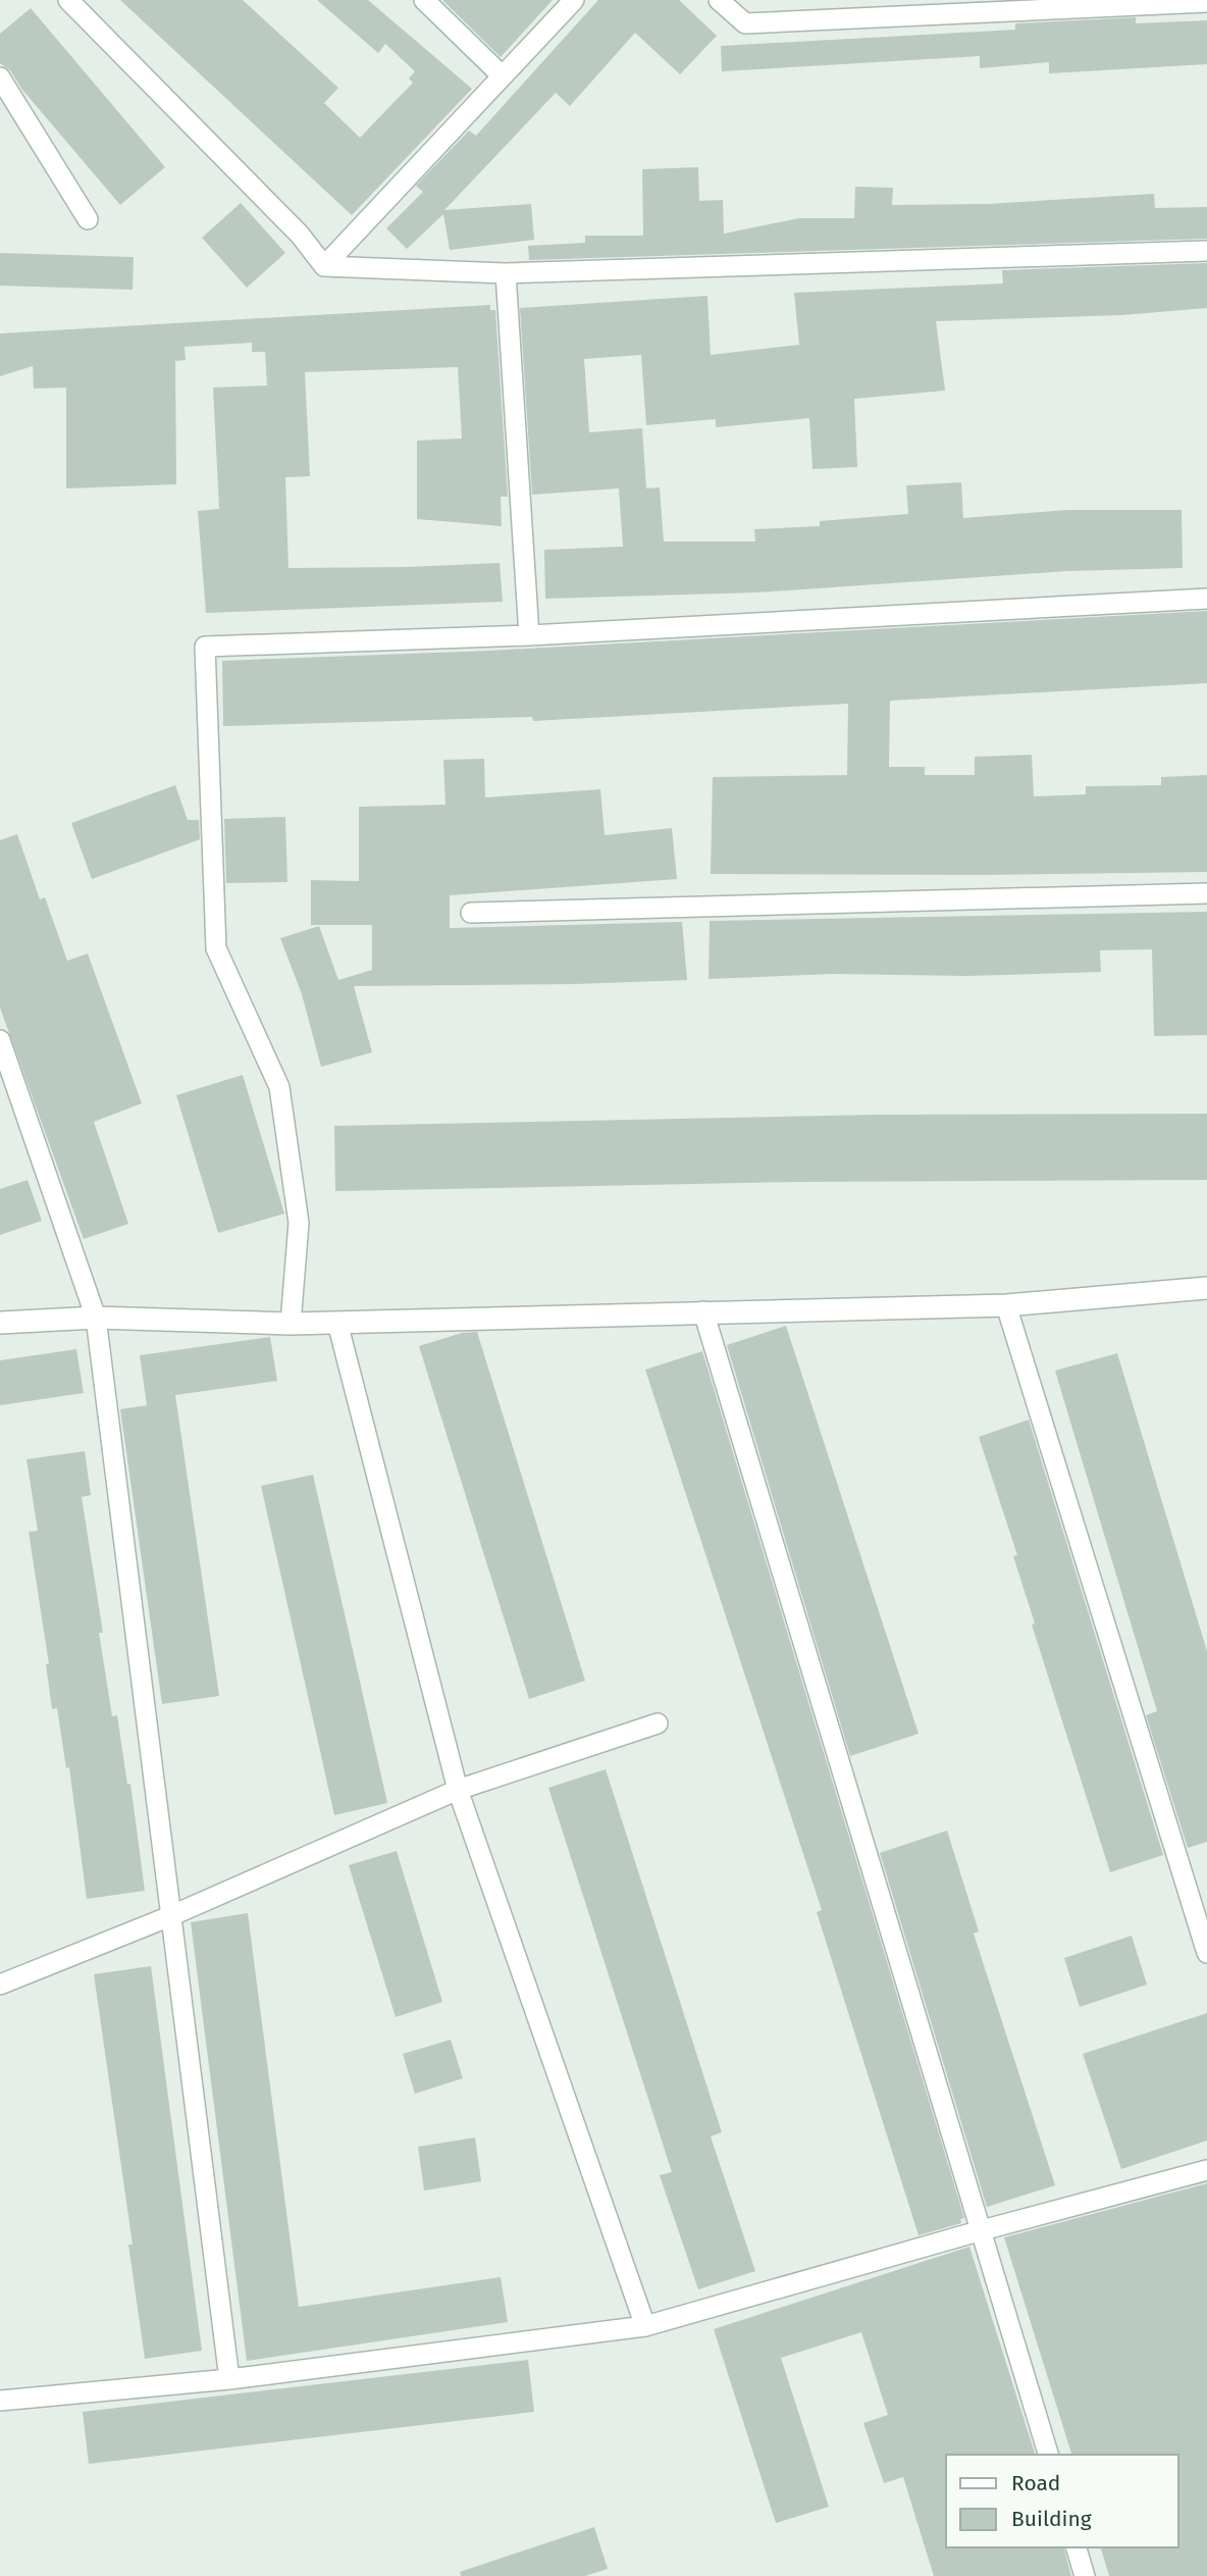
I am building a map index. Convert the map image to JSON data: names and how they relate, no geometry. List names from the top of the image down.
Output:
{
  "legend": ["Road", "Building"]
}
